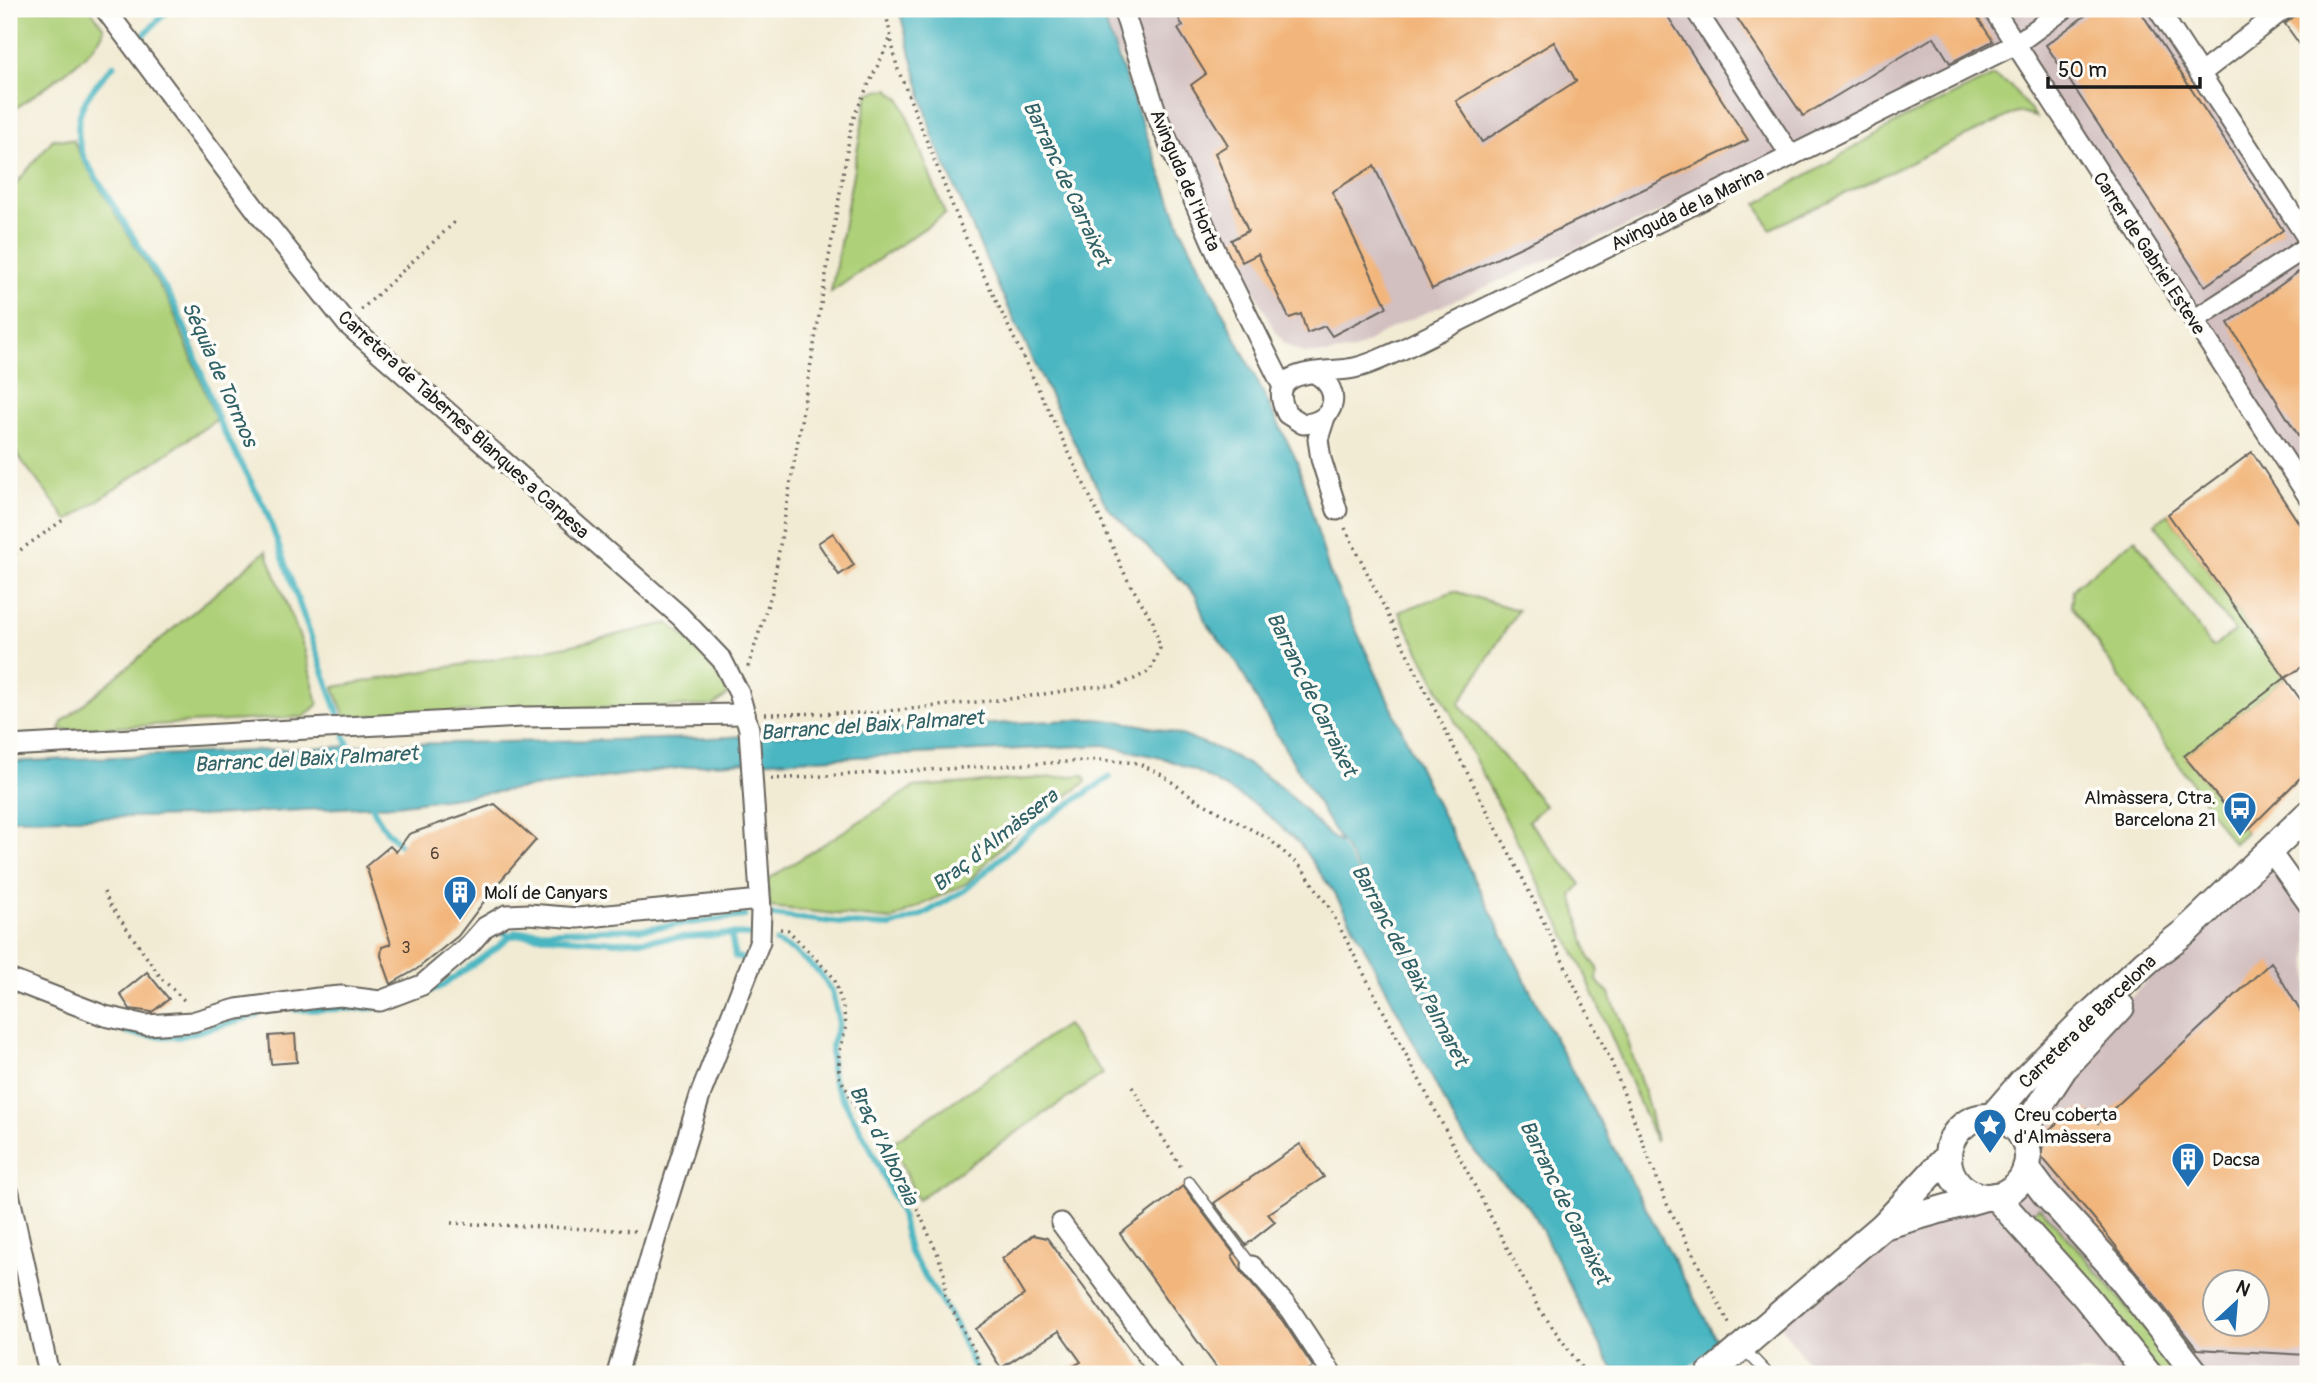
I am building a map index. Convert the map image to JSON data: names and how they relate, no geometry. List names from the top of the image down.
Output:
{
  "streets": {
    "main road": ["Carretera de Barcelona"],
    "street": [
      "Avinguda de l'Horta",
      "Avinguda de la Marina",
      "Carrer de Gabriel Esteve",
      "Carretera de Tabernes Blanques a Carpesa"
    ]
  },
  "crossings": [
    ["Avinguda de l'Horta", "Avinguda de la Marina"],
    ["Avinguda de la Marina", "Carrer de Gabriel Esteve"]
  ],
  "water": [
    "Barranc de Carraixet",
    "Séquia de Tormos",
    "Barranc del Baix Palmaret",
    "Braç d'Almàssera",
    "Braç d'Alboraia"
  ],
  "places": {
    "bus stop": ["Almàssera, Ctra. Barcelona 21"],
    "building": ["Molí de Canyars", "Dacsa"],
    "place": ["Creu coberta d'Almàssera"]
  },
  "house_numbers": ["6", "3"],
  "scale_bar": "50 m",
  "north": "top right"
}
